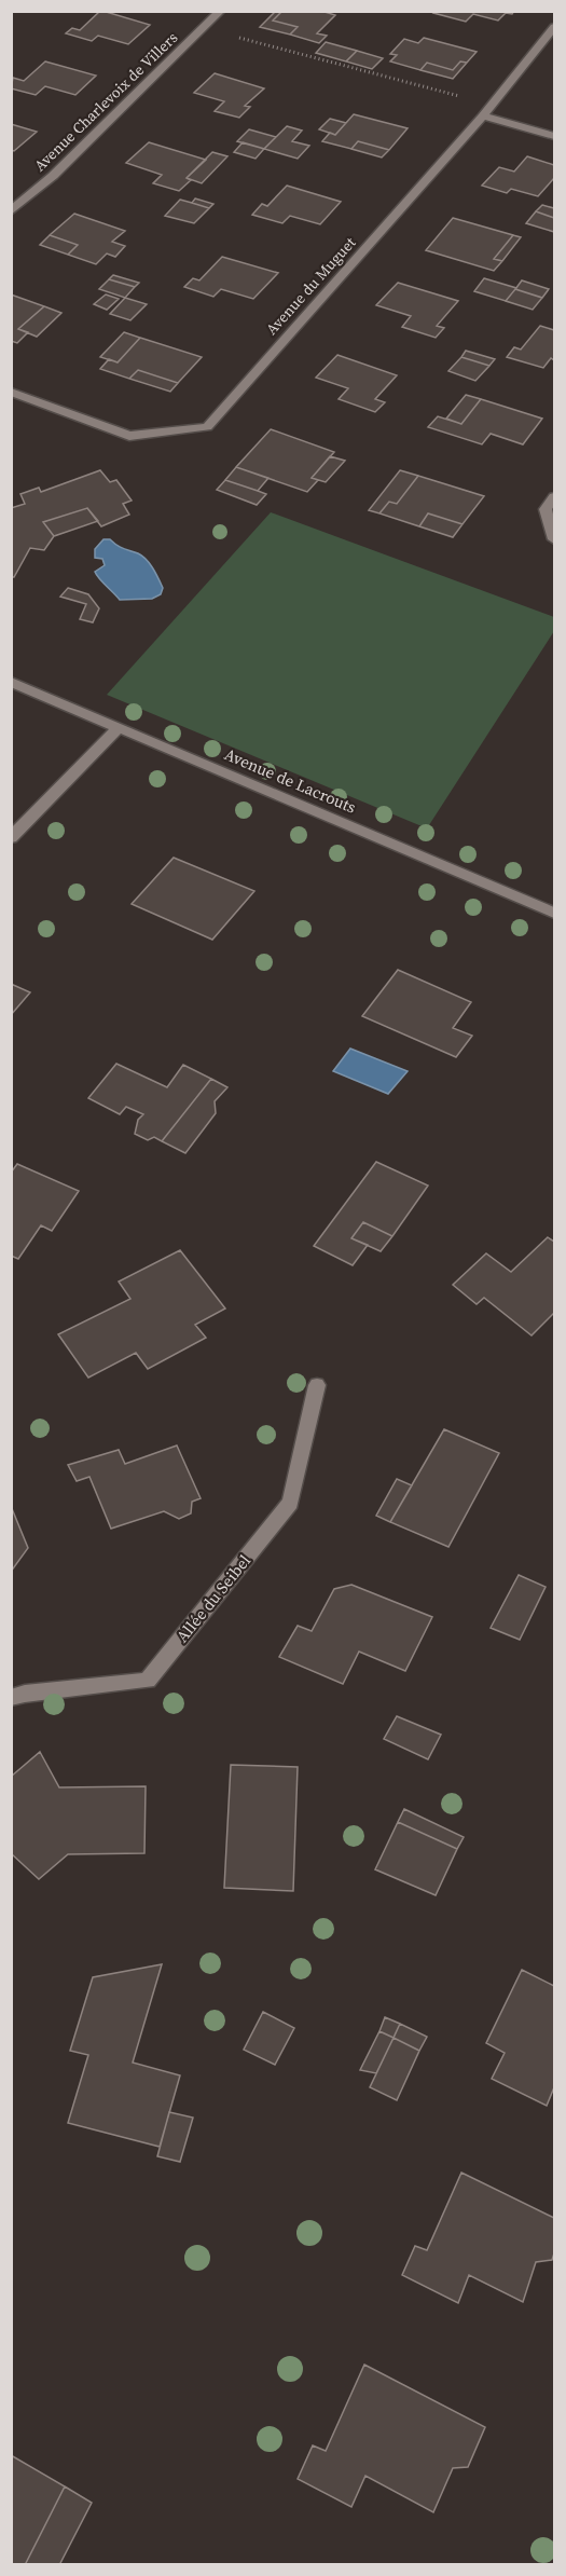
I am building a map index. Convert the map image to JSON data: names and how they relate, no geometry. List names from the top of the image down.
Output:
{
  "streets": {
    "street": [
      "Avenue Charlevoix de Villers",
      "Avenue du Muguet",
      "Avenue de Lacrouts",
      "Allée du Seibel"
    ]
  }
}
